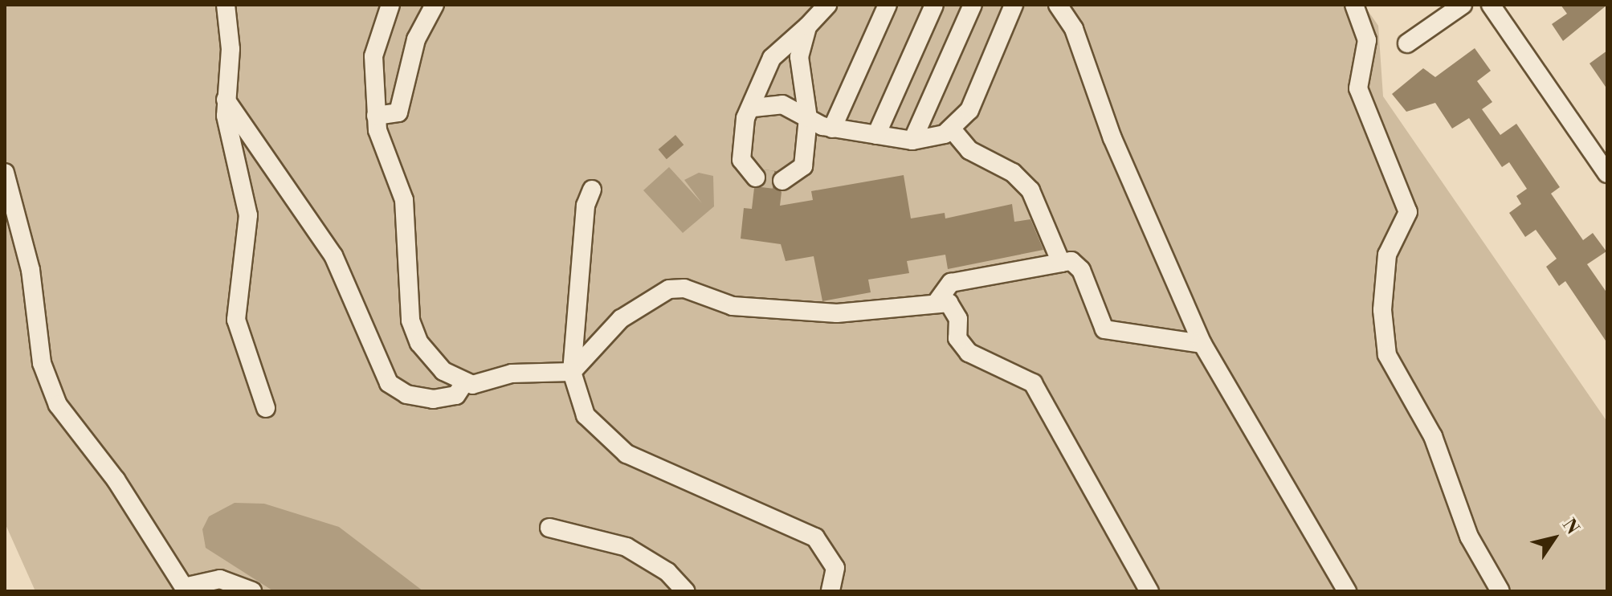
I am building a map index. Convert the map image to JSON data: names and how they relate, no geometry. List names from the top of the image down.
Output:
{
  "north": "top right"
}
